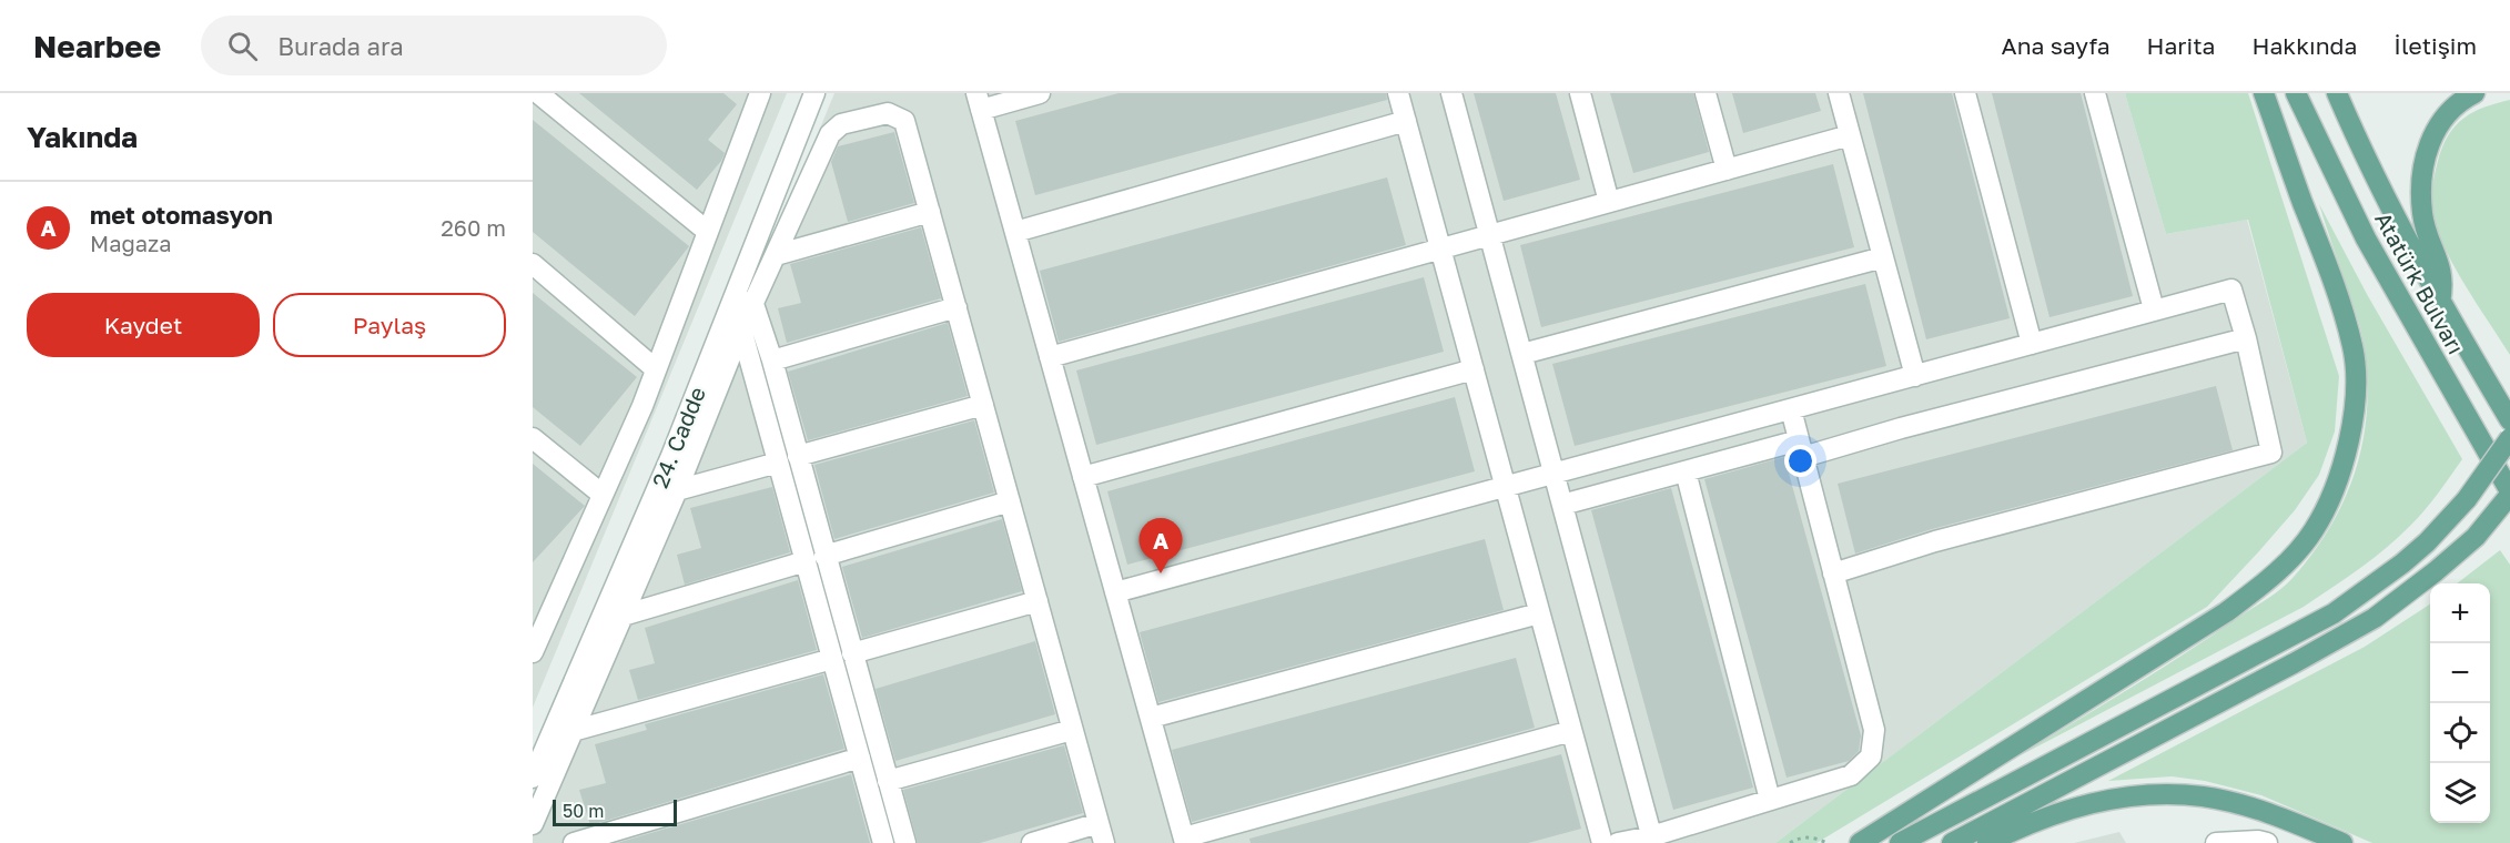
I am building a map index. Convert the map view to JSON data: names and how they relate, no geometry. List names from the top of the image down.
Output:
{
  "streets": {
    "main road": ["Atatürk Bulvarı"],
    "street": ["24. Cadde"]
  },
  "scale_bar": "50 m",
  "page": {
    "header": "Nearbee",
    "search": "Burada ara",
    "nav": [
      "Ana sayfa",
      "Harita",
      "Hakkında",
      "İletişim"
    ],
    "heading": "Yakında",
    "list": [
      {
        "mark": "A",
        "name": "met otomasyon",
        "note": "Mağaza",
        "value": "260 m"
      }
    ],
    "buttons": ["Kaydet", "Paylaş"],
    "pins": "A",
    "map_buttons": ["+", "−"],
    "scale": "50 m"
  }
}
